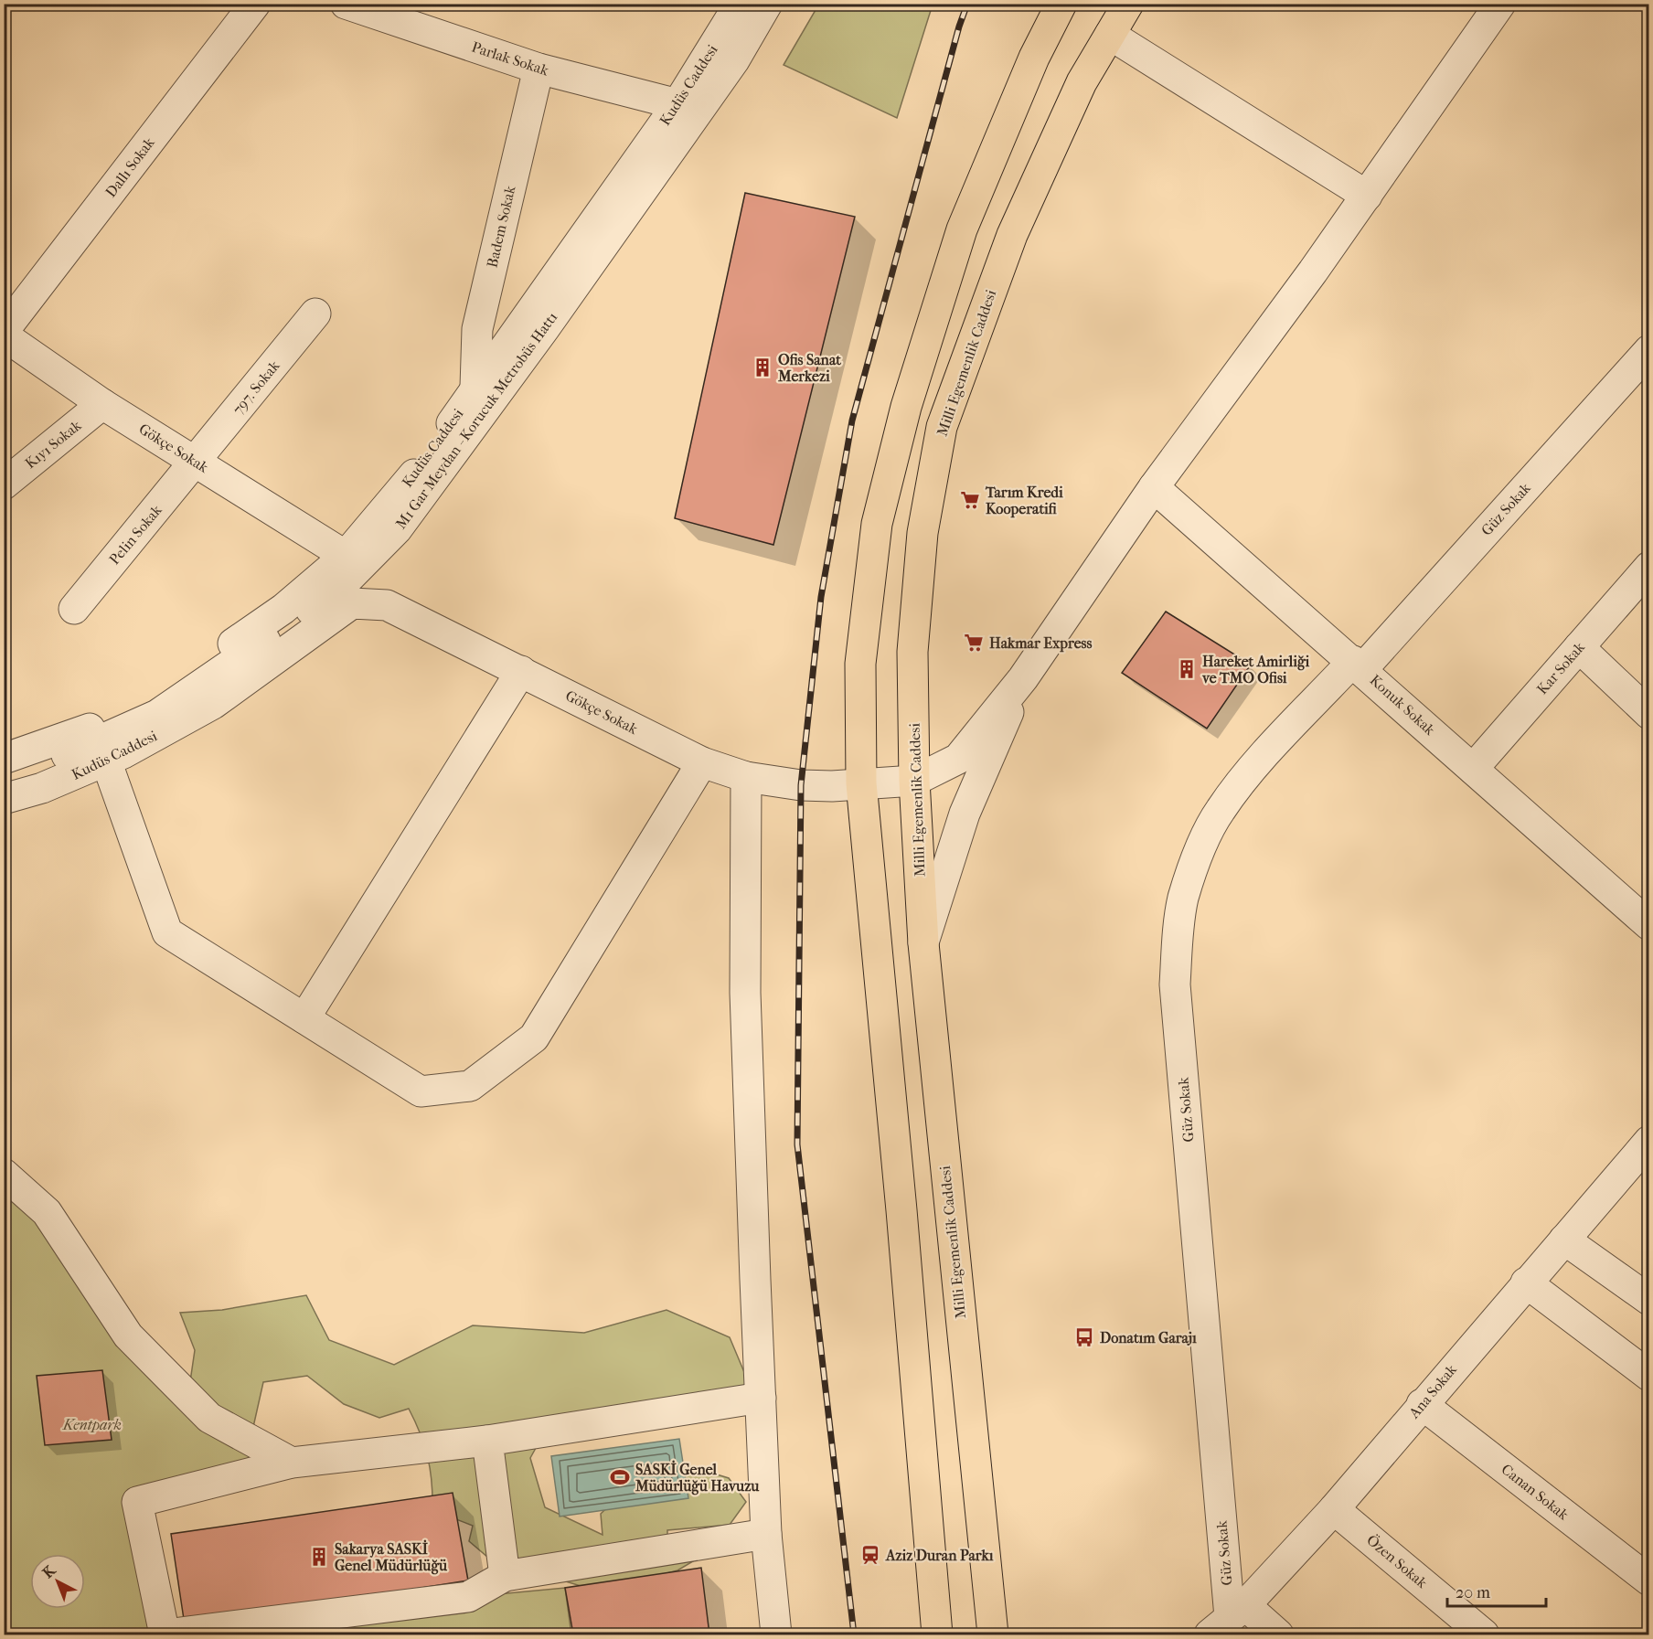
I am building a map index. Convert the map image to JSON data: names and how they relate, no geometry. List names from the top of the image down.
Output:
{
  "streets": {
    "main road": ["Milli Egemenlik Caddesi"],
    "street": [
      "Parlak Sokak",
      "Kudüs Caddesi",
      "Dallı Sokak",
      "Badem Sokak",
      "797. Sokak",
      "M1 Gar Meydan - Korucuk Metrobüs Hattı",
      "Kıyı Sokak",
      "Gökçe Sokak",
      "Güz Sokak",
      "Pelin Sokak",
      "Kar Sokak",
      "Konuk Sokak",
      "Ana Sokak",
      "Canan Sokak",
      "Özen Sokak"
    ]
  },
  "crossings": [
    ["Parlak Sokak", "Kudüs Caddesi"],
    ["Parlak Sokak", "Badem Sokak"],
    ["Kudüs Caddesi", "Badem Sokak"],
    ["Kudüs Caddesi", "Gökçe Sokak"],
    ["Milli Egemenlik Caddesi", "Gökçe Sokak"],
    ["797. Sokak", "Gökçe Sokak"],
    ["797. Sokak", "Pelin Sokak"],
    ["Kıyı Sokak", "Gökçe Sokak"],
    ["Gökçe Sokak", "Pelin Sokak"],
    ["Güz Sokak", "Konuk Sokak"],
    ["Güz Sokak", "Ana Sokak"],
    ["Kar Sokak", "Konuk Sokak"],
    ["Ana Sokak", "Canan Sokak"],
    ["Ana Sokak", "Özen Sokak"]
  ],
  "parks": ["Kentpark"],
  "places": {
    "building": ["Ofis Sanat Merkezi", "Hareket Amirliği ve TMO Ofisi", "Sakarya SASKİ Genel Müdürlüğü"],
    "supermarket": ["Tarım Kredi Kooperatifi", "Hakmar Express"],
    "bus stop": ["Donatım Garajı"],
    "sports": ["SASKİ Genel Müdürlüğü Havuzu"],
    "station": ["Aziz Duran Parkı"]
  },
  "scale_bar": "20 m",
  "north": "top left"
}
